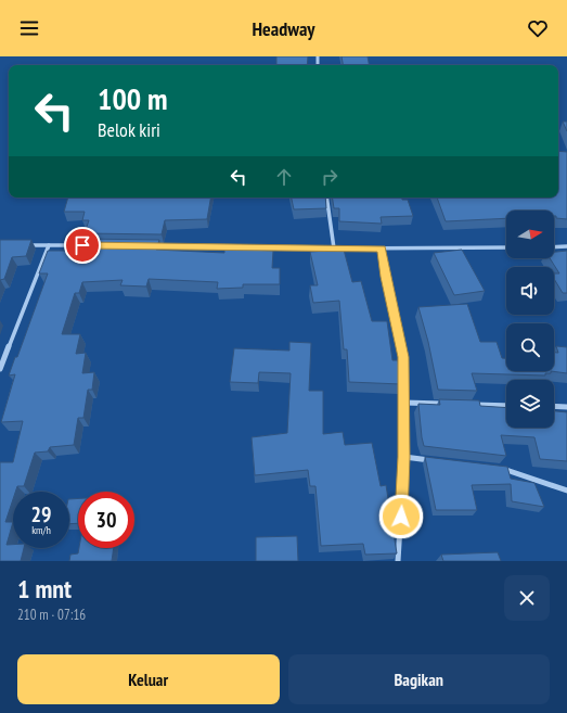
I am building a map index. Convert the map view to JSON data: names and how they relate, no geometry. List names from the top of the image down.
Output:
{
  "north": "right",
  "page": {
    "header": "Headway",
    "turn": ["100 m", "Belok kiri"],
    "speed": "29 km/h",
    "limit": "30",
    "heading": ["1 mnt", "210 m · 07:16"],
    "buttons": ["Keluar", "Bagikan"]
  }
}
